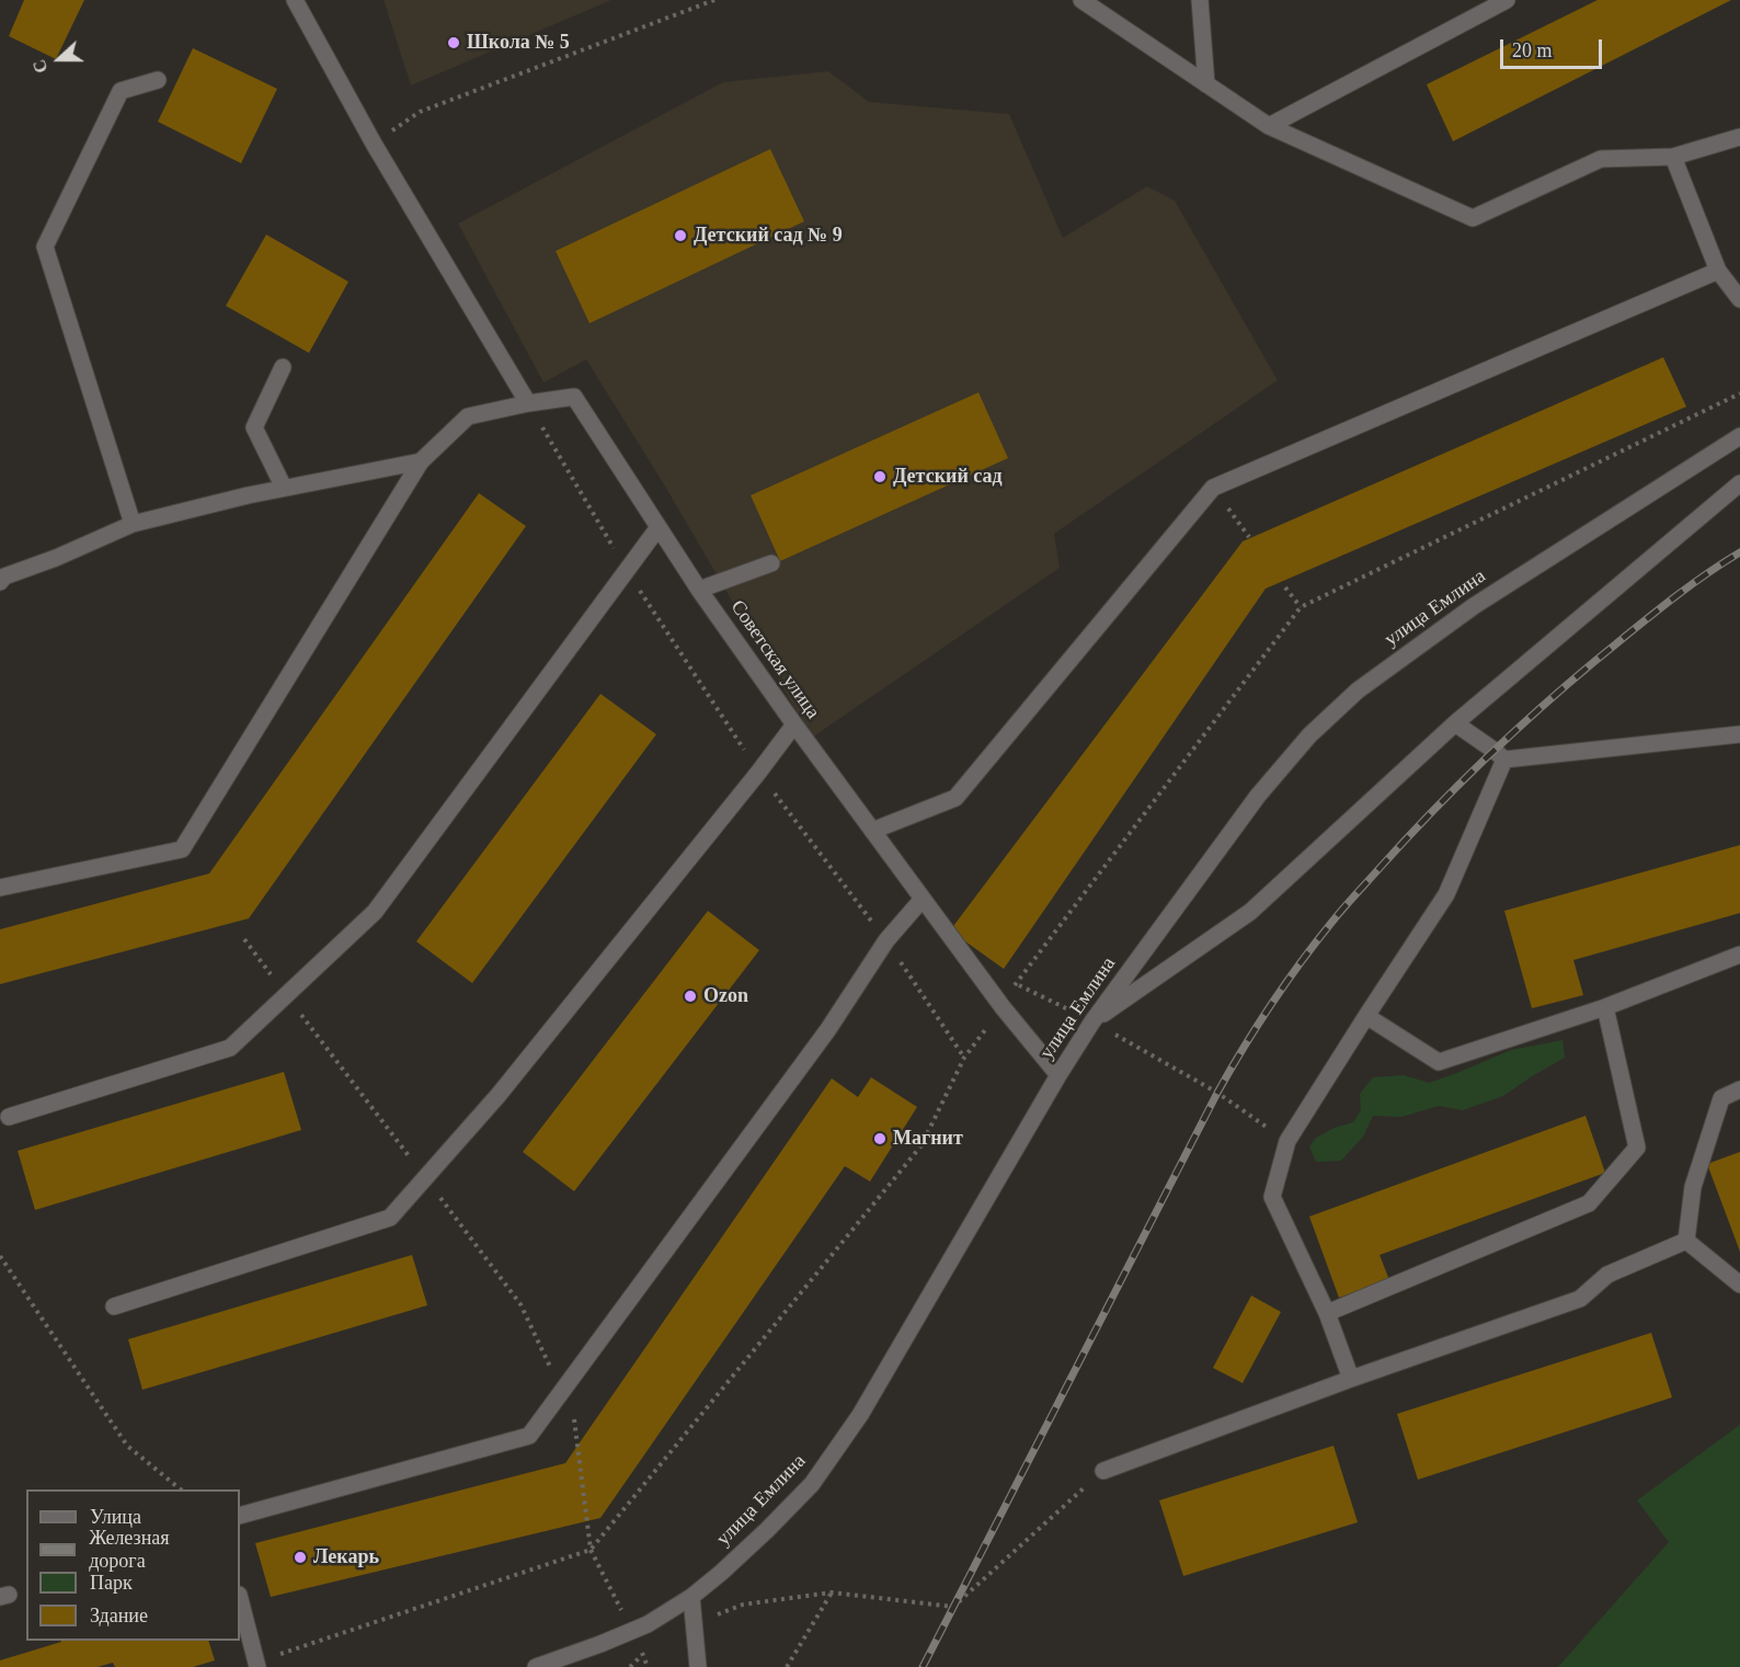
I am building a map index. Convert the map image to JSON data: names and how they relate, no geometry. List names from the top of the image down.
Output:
{
  "streets": {
    "street": ["улица Емлина", "Советская улица"]
  },
  "crossings": [
    ["улица Емлина", "Советская улица"]
  ],
  "places": [
    "Школа № 5",
    "Детский сад № 9",
    "Детский сад",
    "Ozon",
    "Магнит",
    "Лекарь"
  ],
  "legend": [
    "Улица",
    "Железная дорога",
    "Парк",
    "Здание"
  ],
  "scale_bar": "20 m",
  "north": "left"
}
